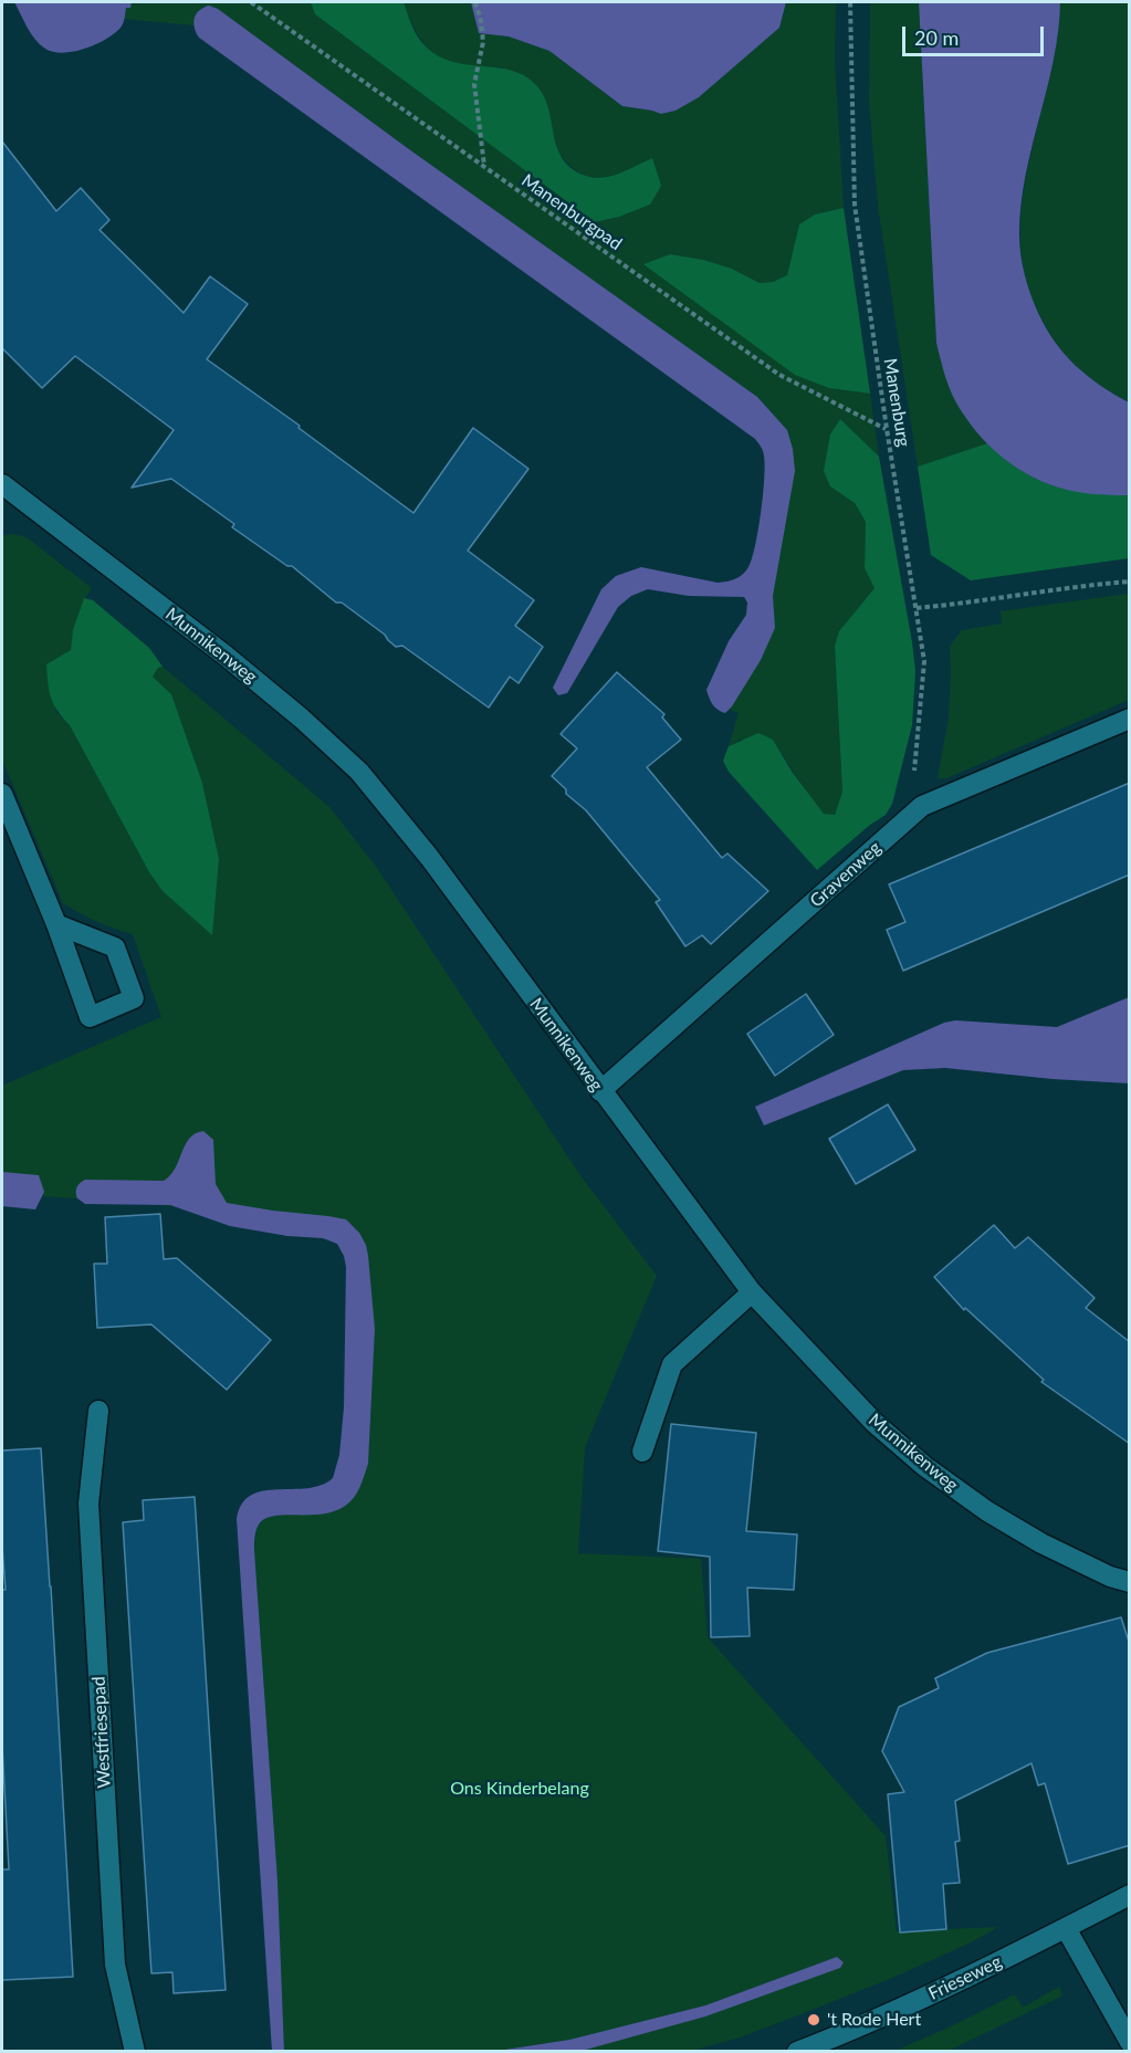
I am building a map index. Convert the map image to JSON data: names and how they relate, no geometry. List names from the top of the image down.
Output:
{
  "streets": {
    "street": [
      "Munnikenweg",
      "Gravenweg",
      "Westfriesepad",
      "Frieseweg"
    ],
    "path": ["Manenburgpad", "Manenburg"]
  },
  "crossings": [
    ["Manenburgpad", "Manenburg"],
    ["Manenburg", "Gravenweg"],
    ["Munnikenweg", "Gravenweg"]
  ],
  "parks": ["Ons Kinderbelang"],
  "places": ["'t Rode Hert"],
  "scale_bar": "20 m"
}
